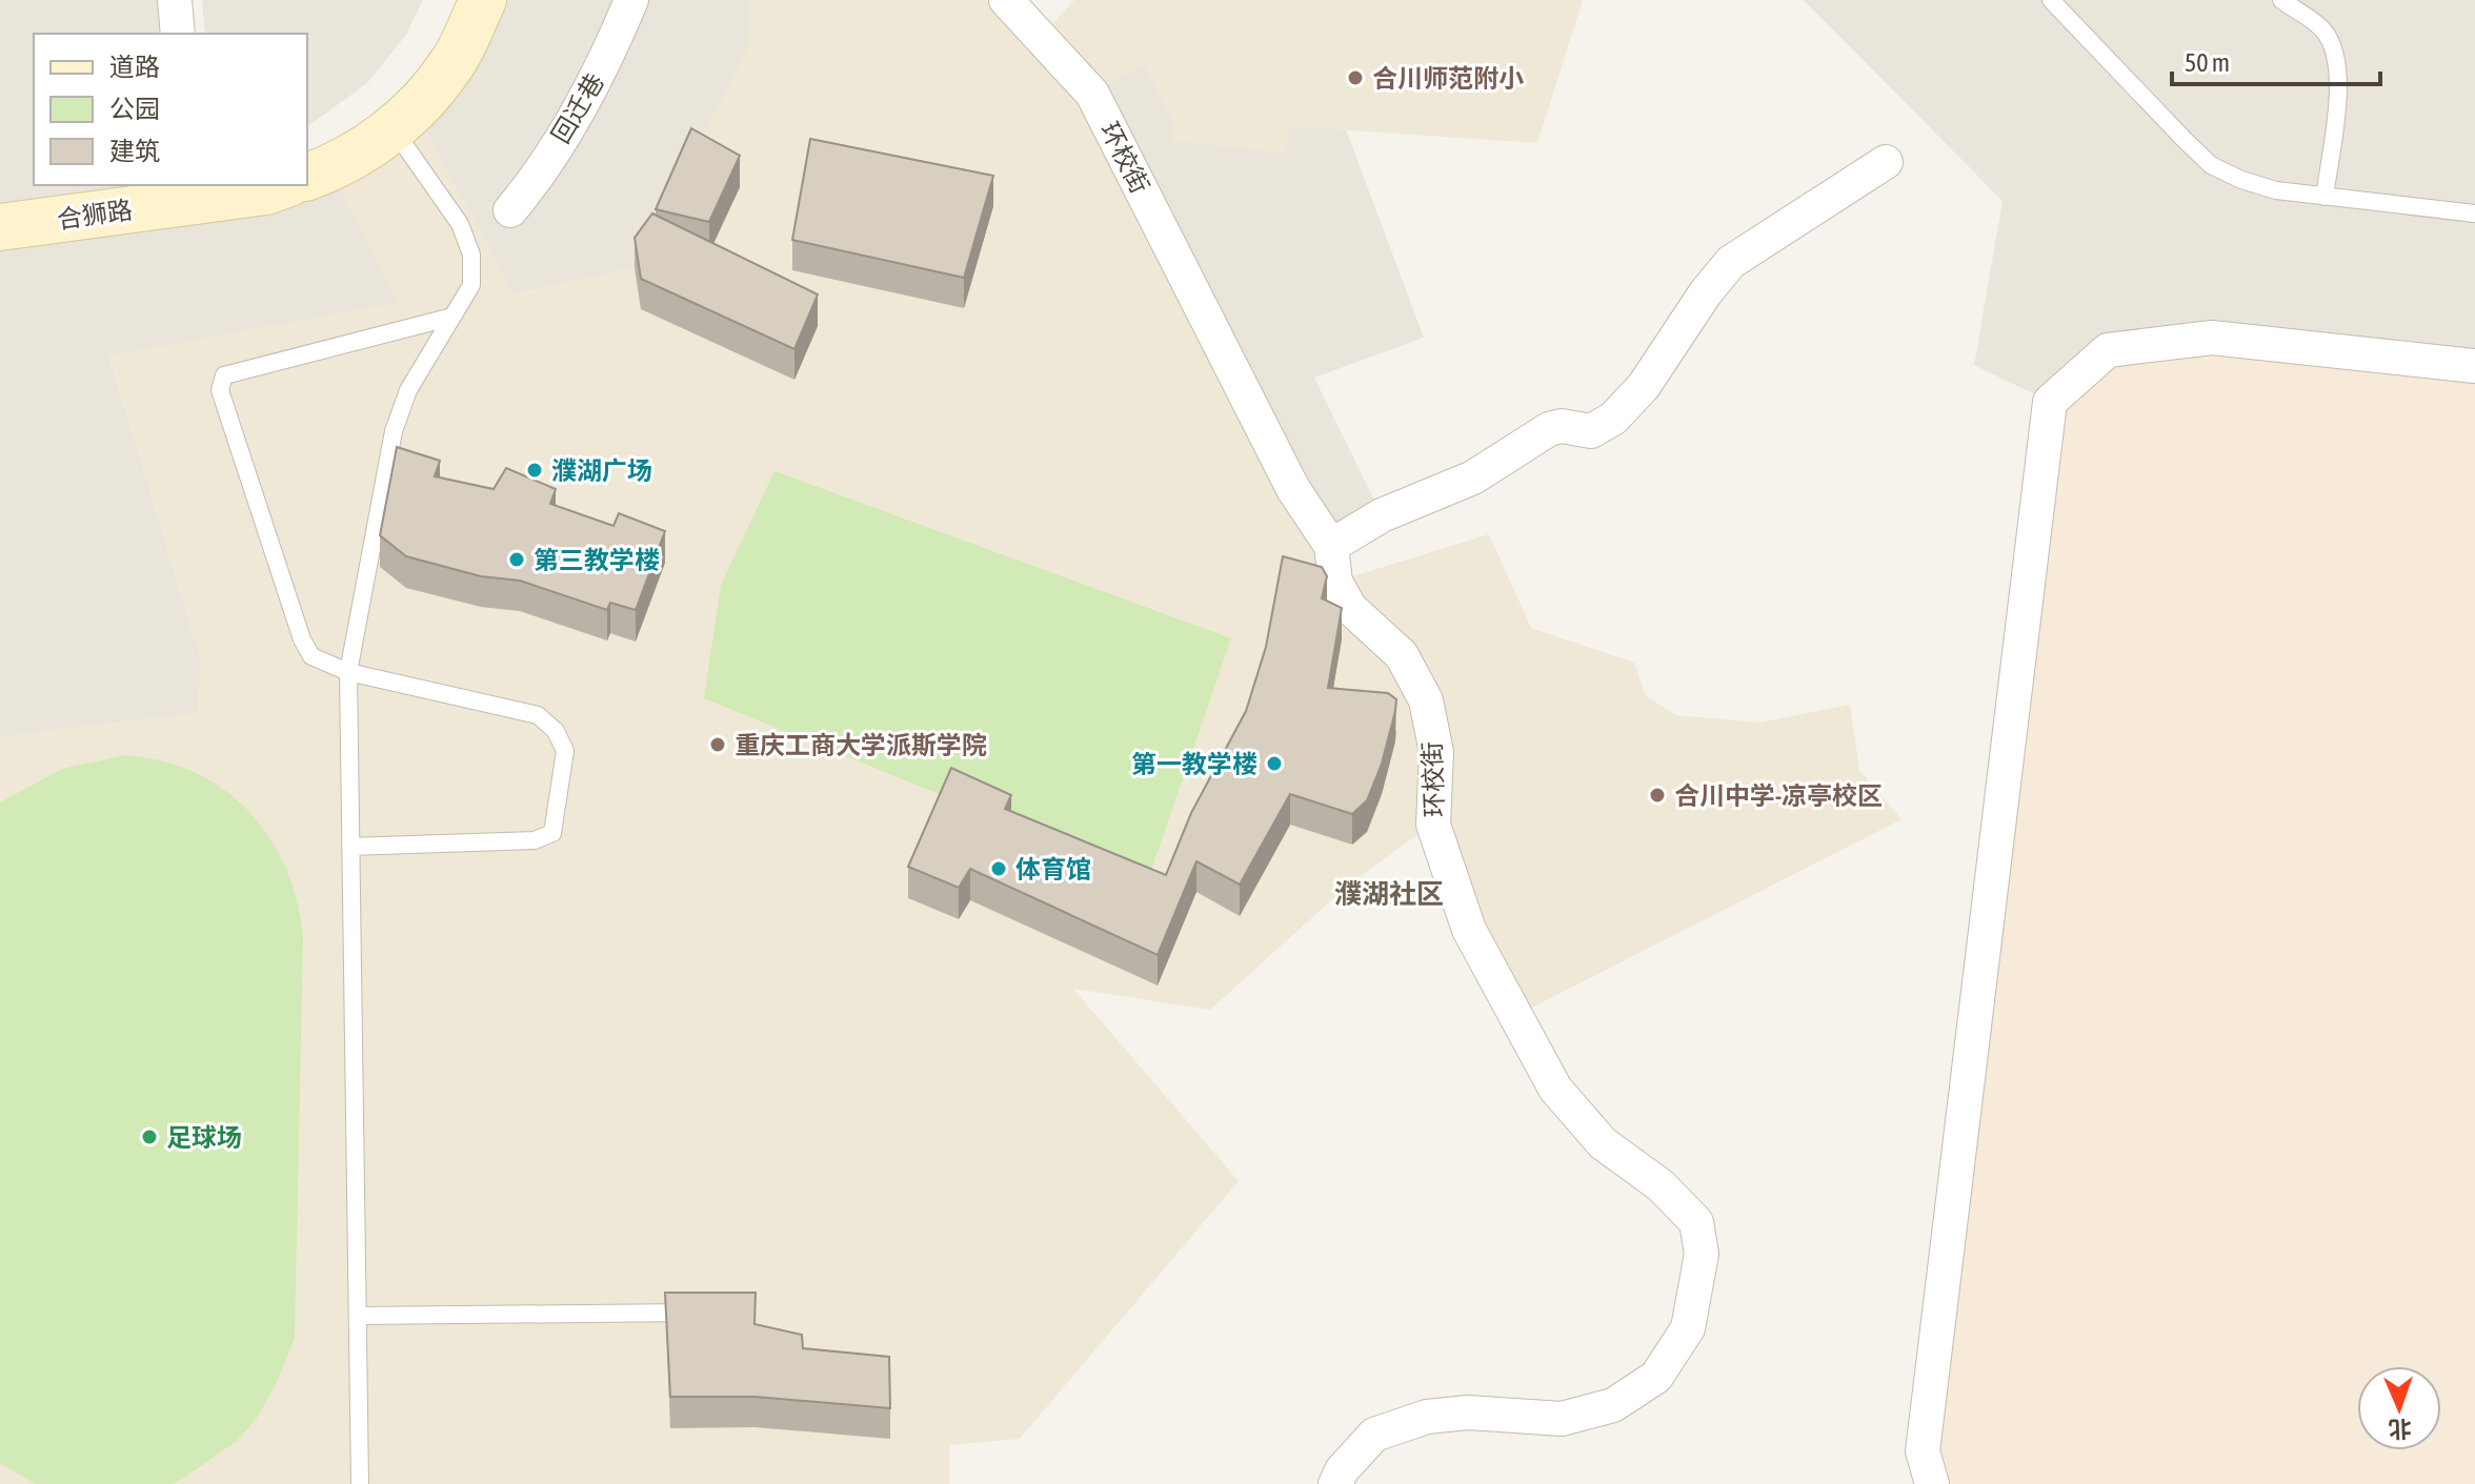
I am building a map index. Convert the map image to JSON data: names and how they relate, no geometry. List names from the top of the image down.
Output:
{
  "streets": {
    "main road": ["合狮路"],
    "street": ["回迁巷", "环校街"]
  },
  "districts": ["濮湖社区"],
  "places": [
    "合川师范附小",
    "濮湖广场",
    "第三教学楼",
    "重庆工商大学派斯学院",
    "第一教学楼",
    "合川中学-凉亭校区",
    "体育馆",
    "足球场"
  ],
  "legend": ["道路", "公园", "建筑"],
  "scale_bar": "50 m",
  "north": "bottom"
}
